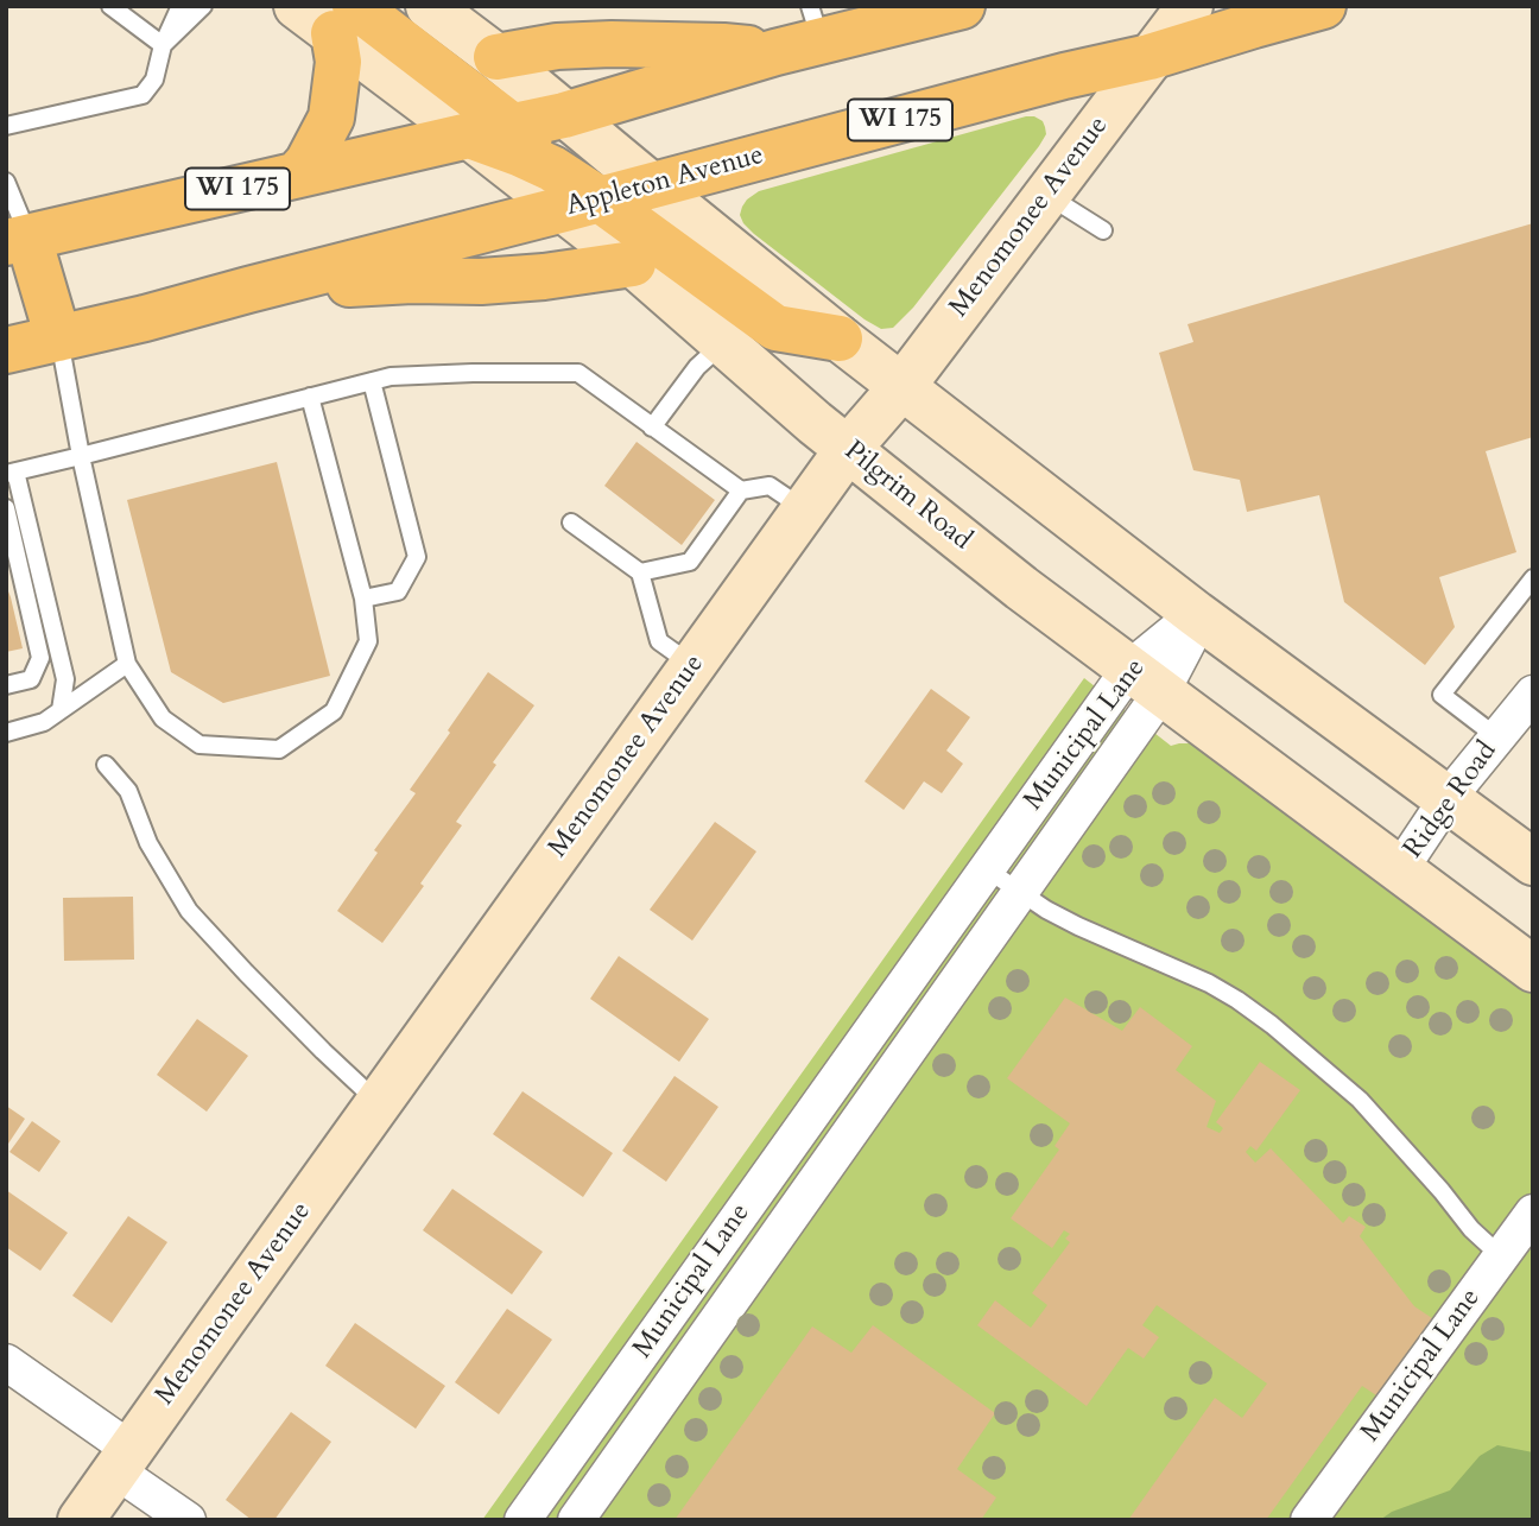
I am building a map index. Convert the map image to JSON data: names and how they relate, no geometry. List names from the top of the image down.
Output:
{
  "streets": {
    "main road": ["WI 175", "Appleton Avenue"],
    "street": [
      "Menomonee Avenue",
      "Pilgrim Road",
      "Municipal Lane",
      "Ridge Road"
    ]
  },
  "crossings": [
    ["Appleton Avenue", "Menomonee Avenue"],
    ["Appleton Avenue", "Pilgrim Road"],
    ["Menomonee Avenue", "Pilgrim Road"],
    ["Pilgrim Road", "Municipal Lane"],
    ["Pilgrim Road", "Ridge Road"]
  ]
}
